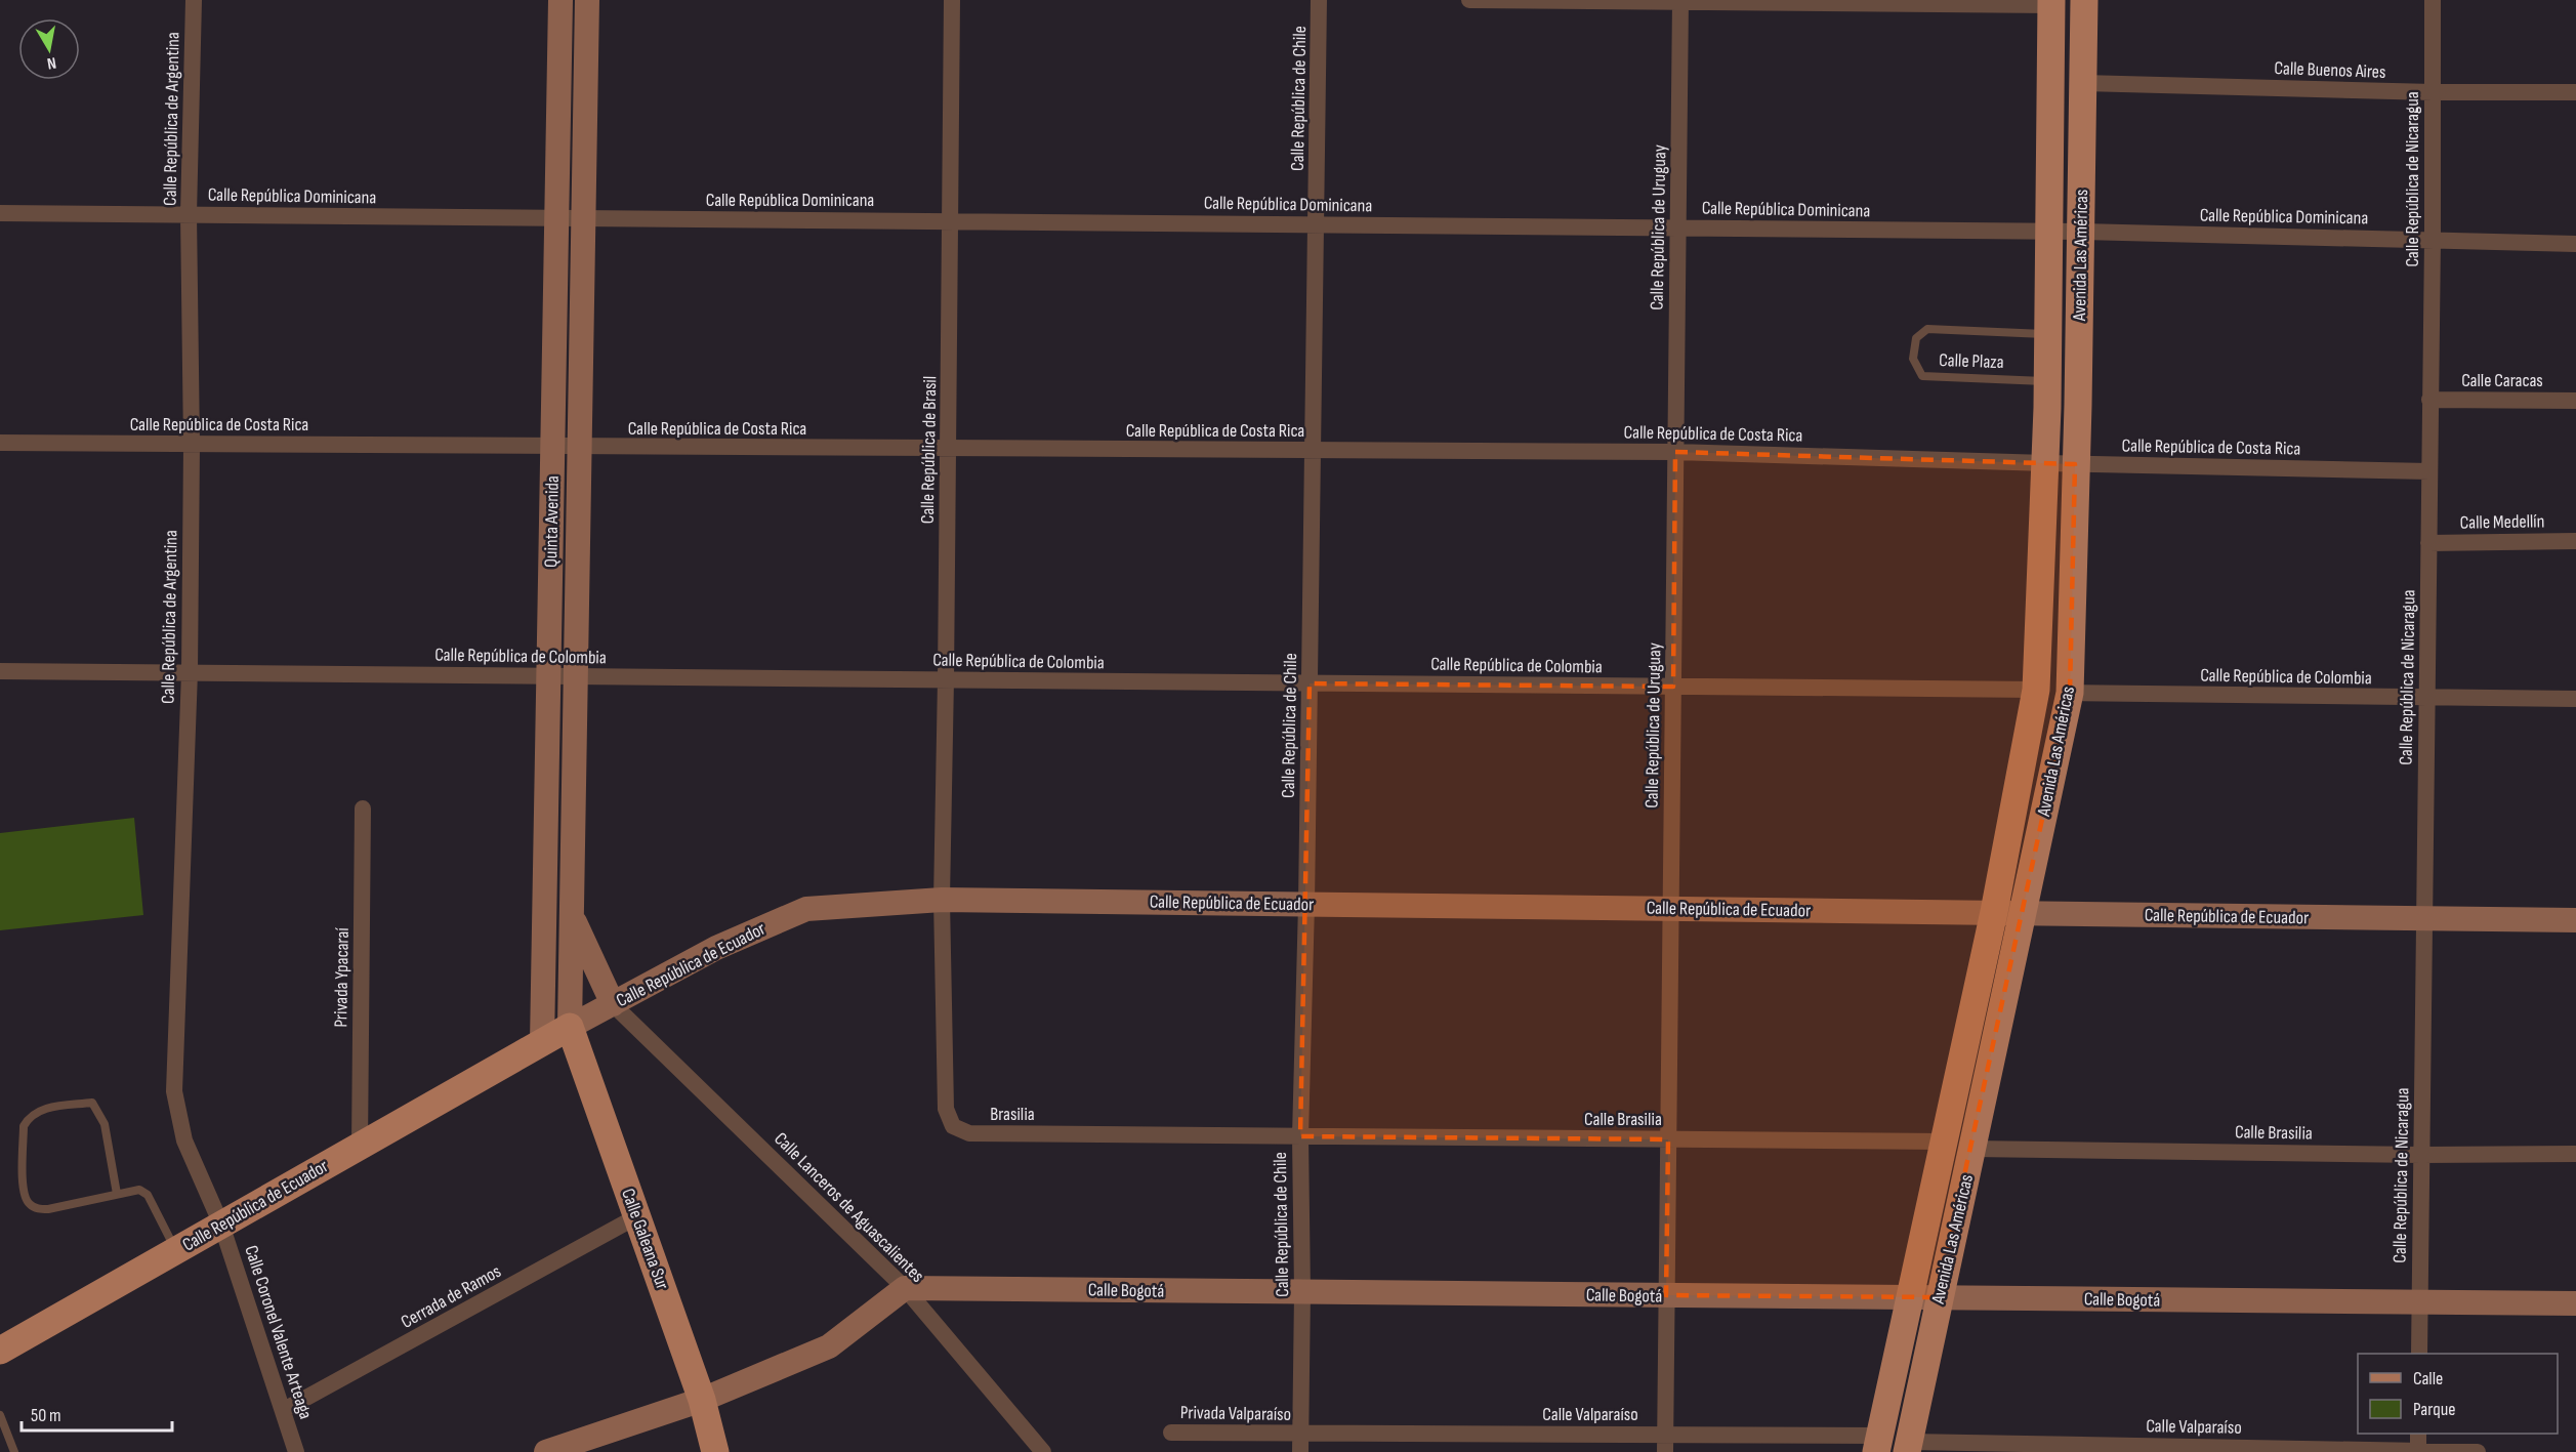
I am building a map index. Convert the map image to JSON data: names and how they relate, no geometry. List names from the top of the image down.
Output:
{
  "streets": {
    "main road": ["Avenida Las Américas", "Calle República de Ecuador", "Calle Galeana Sur"],
    "street": [
      "Calle Buenos Aires",
      "Calle República de Chile",
      "Calle República de Argentina",
      "Calle República de Nicaragua",
      "Calle República Dominicana",
      "Calle República de Uruguay",
      "Calle Caracas",
      "Calle República de Costa Rica",
      "Calle República de Brasil",
      "Quinta Avenida",
      "Calle Medellín",
      "Calle República de Colombia",
      "Privada Ypacaraí",
      "Brasilia",
      "Calle Brasilia",
      "Calle Lanceros de Aguascalientes",
      "Calle Bogotá",
      "Cerrada de Ramos",
      "Calle Coronel Valente Arteaga",
      "Privada Valparaíso",
      "Calle Valparaíso"
    ],
    "lane": ["Calle Plaza"]
  },
  "crossings": [
    ["Calle Buenos Aires", "Calle República de Nicaragua"],
    ["Calle Buenos Aires", "Avenida Las Américas"],
    ["Calle República de Chile", "Calle República Dominicana"],
    ["Calle República de Chile", "Calle República de Costa Rica"],
    ["Calle República de Chile", "Calle República de Colombia"],
    ["Calle República de Chile", "Calle República de Ecuador"],
    ["Calle República de Chile", "Brasilia"],
    ["Calle República de Chile", "Calle Brasilia"],
    ["Calle República de Chile", "Calle Bogotá"],
    ["Calle República de Chile", "Privada Valparaíso"],
    ["Calle República de Chile", "Calle Valparaíso"],
    ["Calle República de Argentina", "Calle República Dominicana"],
    ["Calle República de Argentina", "Calle República de Costa Rica"],
    ["Calle República de Argentina", "Calle República de Colombia"],
    ["Calle República de Argentina", "Calle República de Ecuador"],
    ["Calle República de Argentina", "Calle Coronel Valente Arteaga"],
    ["Calle República de Nicaragua", "Calle República Dominicana"],
    ["Calle República de Nicaragua", "Calle Caracas"],
    ["Calle República de Nicaragua", "Calle República de Costa Rica"],
    ["Calle República de Nicaragua", "Calle Medellín"],
    ["Calle República de Nicaragua", "Calle República de Colombia"],
    ["Calle República de Nicaragua", "Calle República de Ecuador"],
    ["Calle República de Nicaragua", "Calle Brasilia"],
    ["Calle República de Nicaragua", "Calle Bogotá"],
    ["Calle República Dominicana", "Calle República de Uruguay"],
    ["Calle República Dominicana", "Avenida Las Américas"],
    ["Calle República Dominicana", "Calle República de Brasil"],
    ["Calle República Dominicana", "Quinta Avenida"],
    ["Calle República de Uruguay", "Calle República de Costa Rica"],
    ["Calle República de Uruguay", "Calle República de Colombia"],
    ["Calle República de Uruguay", "Calle República de Ecuador"],
    ["Calle República de Uruguay", "Calle Brasilia"],
    ["Calle República de Uruguay", "Calle Bogotá"],
    ["Calle República de Uruguay", "Calle Valparaíso"],
    ["Avenida Las Américas", "Calle Plaza"],
    ["Avenida Las Américas", "Calle República de Costa Rica"],
    ["Avenida Las Américas", "Calle República de Colombia"],
    ["Avenida Las Américas", "Calle República de Ecuador"],
    ["Avenida Las Américas", "Calle Brasilia"],
    ["Avenida Las Américas", "Calle Bogotá"],
    ["Avenida Las Américas", "Calle Valparaíso"],
    ["Calle República de Costa Rica", "Calle República de Brasil"],
    ["Calle República de Costa Rica", "Quinta Avenida"],
    ["Calle República de Brasil", "Calle República de Colombia"],
    ["Calle República de Brasil", "Calle República de Ecuador"],
    ["Calle República de Brasil", "Brasilia"],
    ["Quinta Avenida", "Calle República de Colombia"],
    ["Quinta Avenida", "Calle República de Ecuador"],
    ["Quinta Avenida", "Calle Galeana Sur"],
    ["Calle República de Ecuador", "Privada Ypacaraí"],
    ["Calle República de Ecuador", "Brasilia"],
    ["Calle República de Ecuador", "Calle Lanceros de Aguascalientes"],
    ["Calle República de Ecuador", "Calle Galeana Sur"],
    ["Calle República de Ecuador", "Calle Coronel Valente Arteaga"],
    ["Brasilia", "Calle Brasilia"],
    ["Calle Lanceros de Aguascalientes", "Calle Bogotá"],
    ["Calle Galeana Sur", "Cerrada de Ramos"],
    ["Cerrada de Ramos", "Calle Coronel Valente Arteaga"],
    ["Privada Valparaíso", "Calle Valparaíso"]
  ],
  "legend": ["Calle", "Parque"],
  "scale_bar": "50 m",
  "north": "bottom"
}
